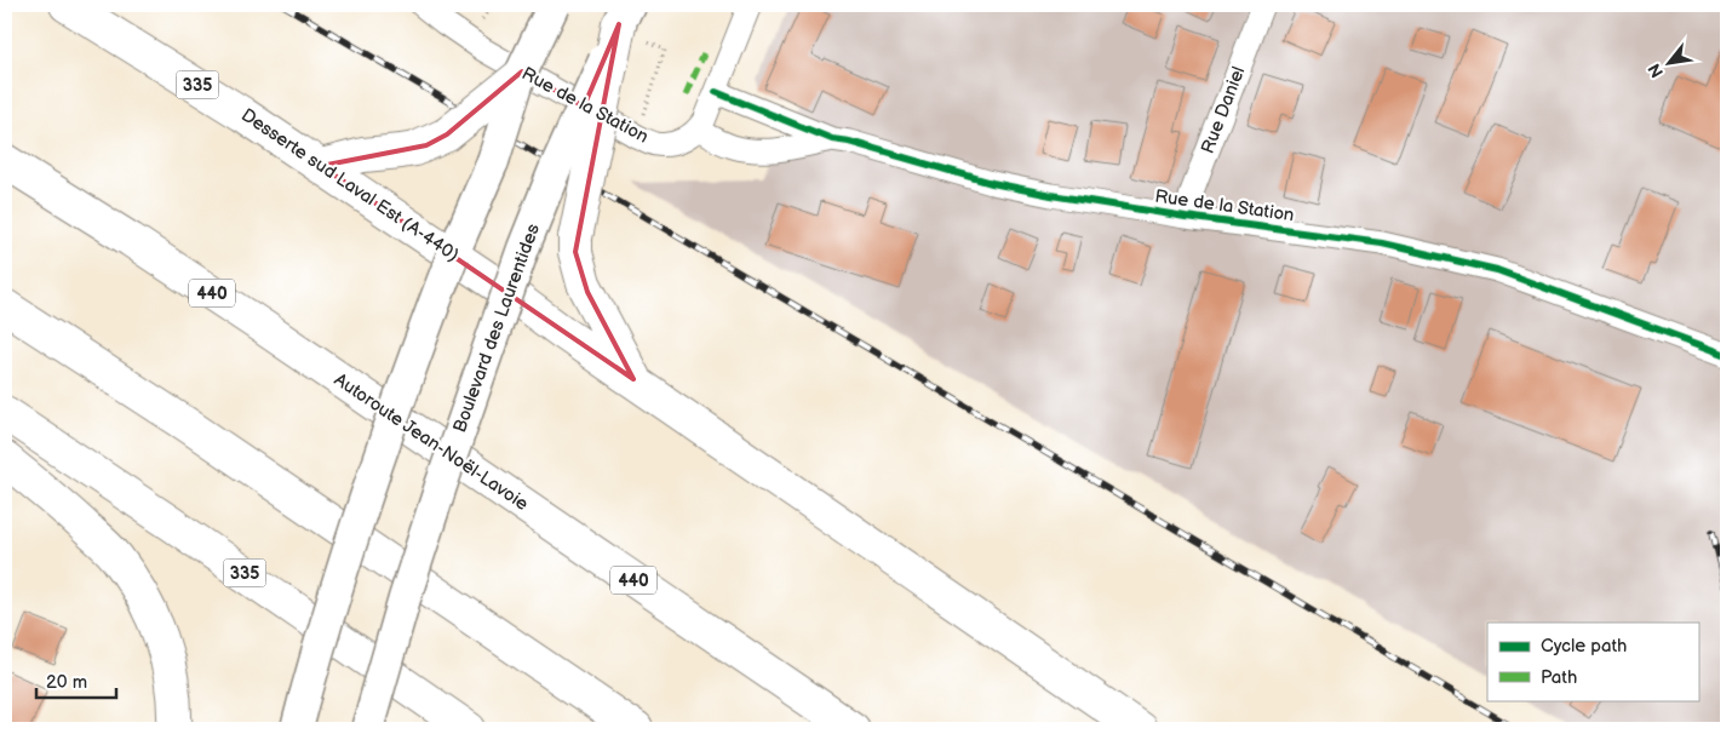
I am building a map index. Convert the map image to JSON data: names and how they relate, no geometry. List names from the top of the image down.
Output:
{
  "streets": {
    "main road": [
      "335",
      "Desserte sud Laval Est (A-440)",
      "440",
      "Boulevard des Laurentides",
      "Autoroute Jean-Noël-Lavoie"
    ],
    "street": ["Rue de la Station", "Rue Daniel"]
  },
  "crossings": [
    ["Rue de la Station", "Rue Daniel"],
    ["Desserte sud Laval Est (A-440)", "Boulevard des Laurentides"]
  ],
  "legend": ["Cycle path", "Path"],
  "scale_bar": "20 m",
  "north": "bottom left"
}
